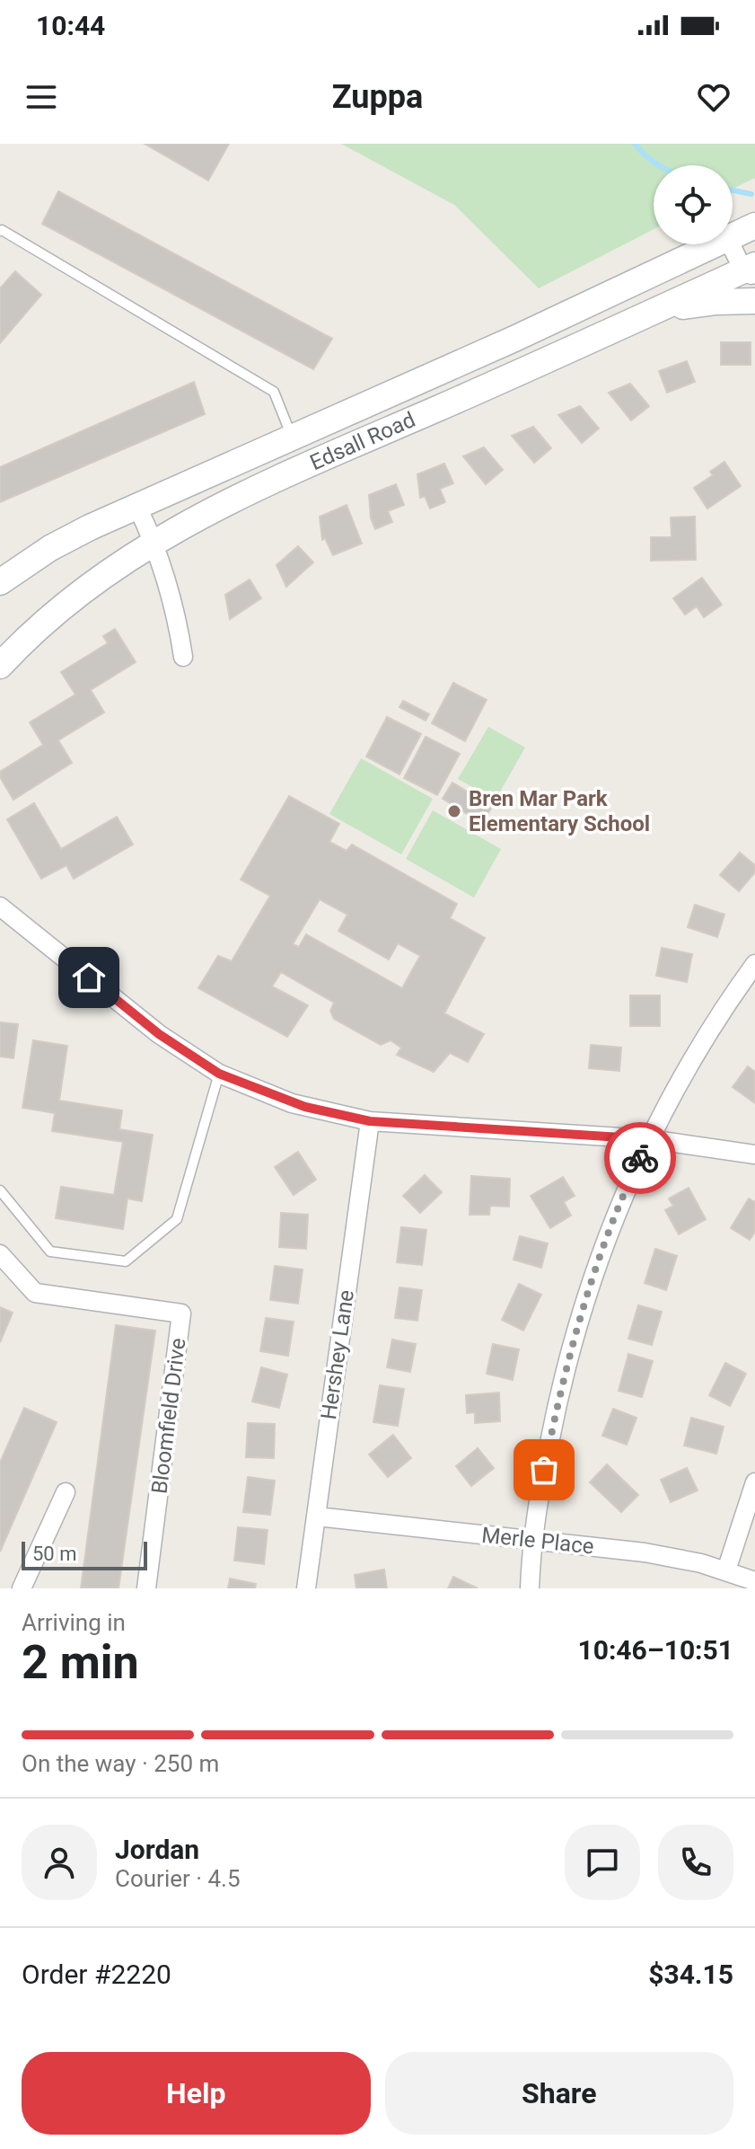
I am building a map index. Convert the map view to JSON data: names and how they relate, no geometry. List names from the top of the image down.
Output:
{
  "streets": {
    "main road": ["Edsall Road"],
    "street": ["Hershey Lane", "Bloomfield Drive", "Merle Place"]
  },
  "crossings": [
    ["Hershey Lane", "Merle Place"]
  ],
  "places": ["Bren Mar Park Elementary School"],
  "scale_bar": "50 m",
  "page": {
    "status": "10:44",
    "header": "Zuppa",
    "scale": "50 m",
    "heading": ["2 min", "Arriving in", "10:46–10:51"],
    "panel": [
      "Jordan",
      "Courier · 4.5",
      "Order #2220",
      "$34.15"
    ],
    "bar": "On the way · 250 m",
    "buttons": ["Help", "Share"]
  }
}
